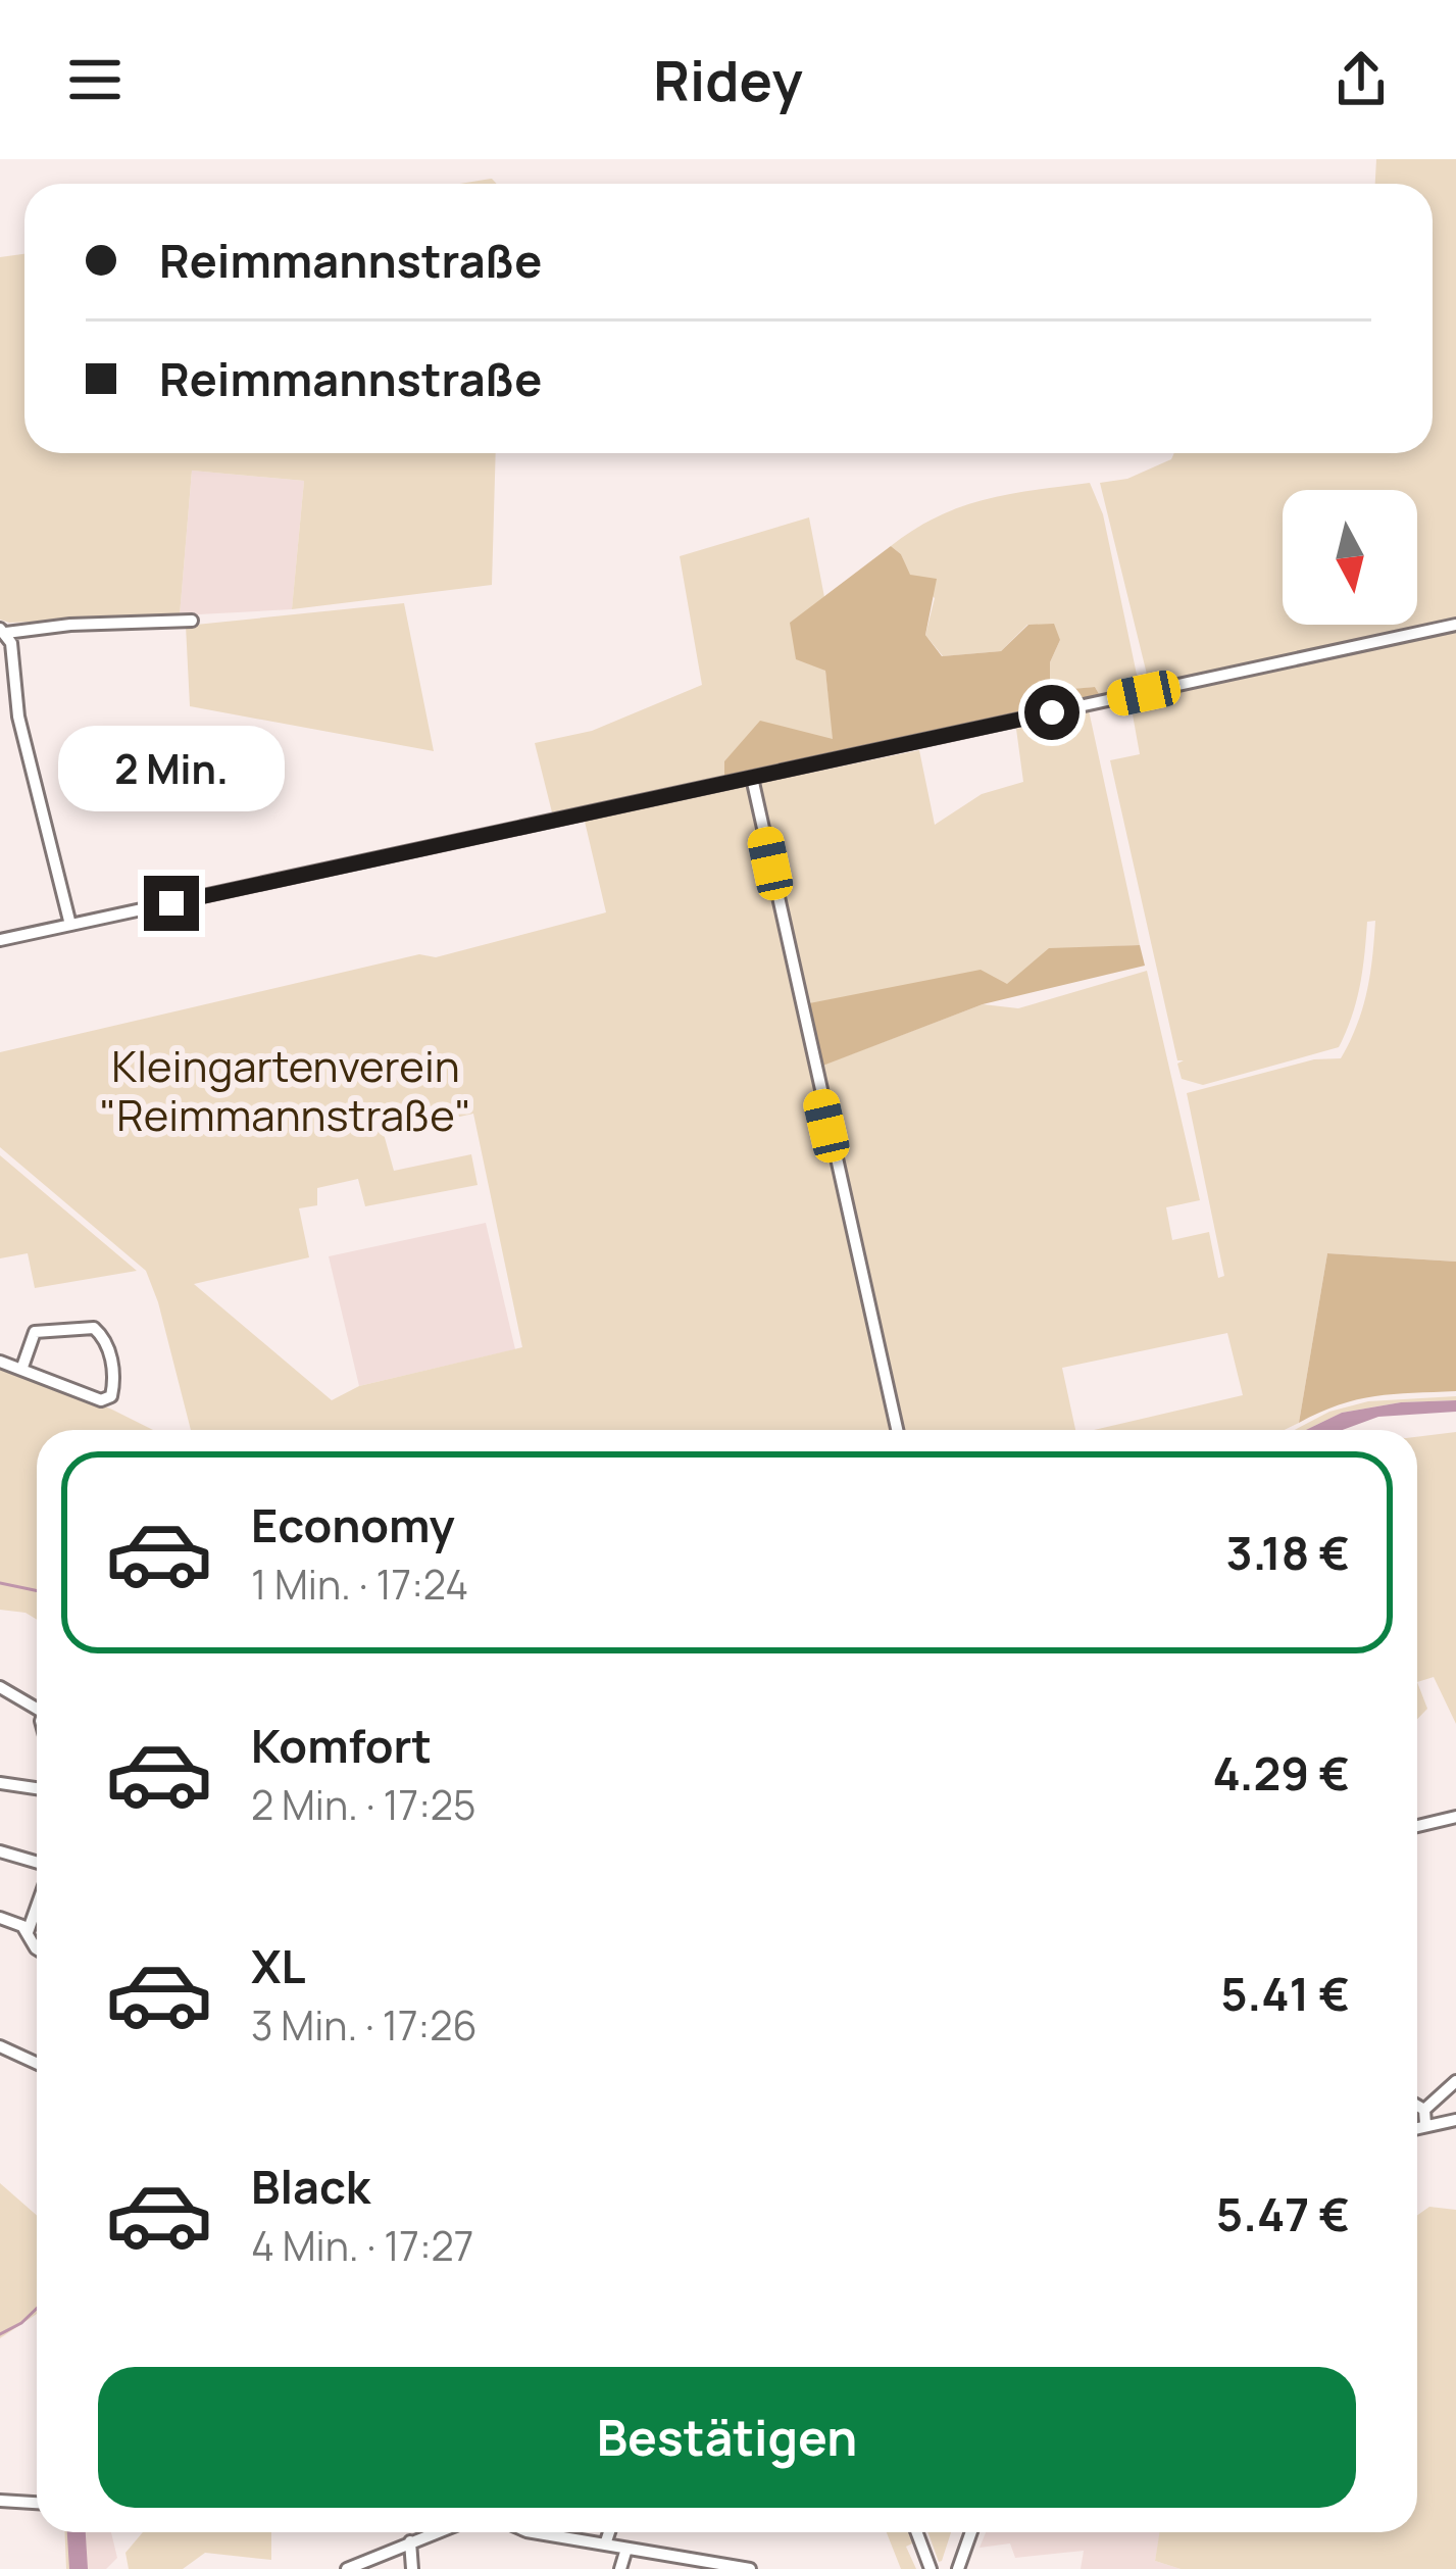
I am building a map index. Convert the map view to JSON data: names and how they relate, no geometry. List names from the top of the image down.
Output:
{
  "parks": ["Kleingartenverein \"Reimmannstraße\""],
  "north": "bottom",
  "page": {
    "header": "Ridey",
    "banner": ["Reimmannstraße", "Reimmannstraße"],
    "bubble": "2 Min.",
    "list": [
      {
        "name": "Economy",
        "note": "1 Min. · 17:24",
        "value": "3.18 €"
      },
      {
        "name": "Komfort",
        "note": "2 Min. · 17:25",
        "value": "4.29 €"
      },
      {
        "name": "XL",
        "note": "3 Min. · 17:26",
        "value": "5.41 €"
      },
      {
        "name": "Black",
        "note": "4 Min. · 17:27",
        "value": "5.47 €"
      }
    ],
    "buttons": "Bestätigen"
  }
}
